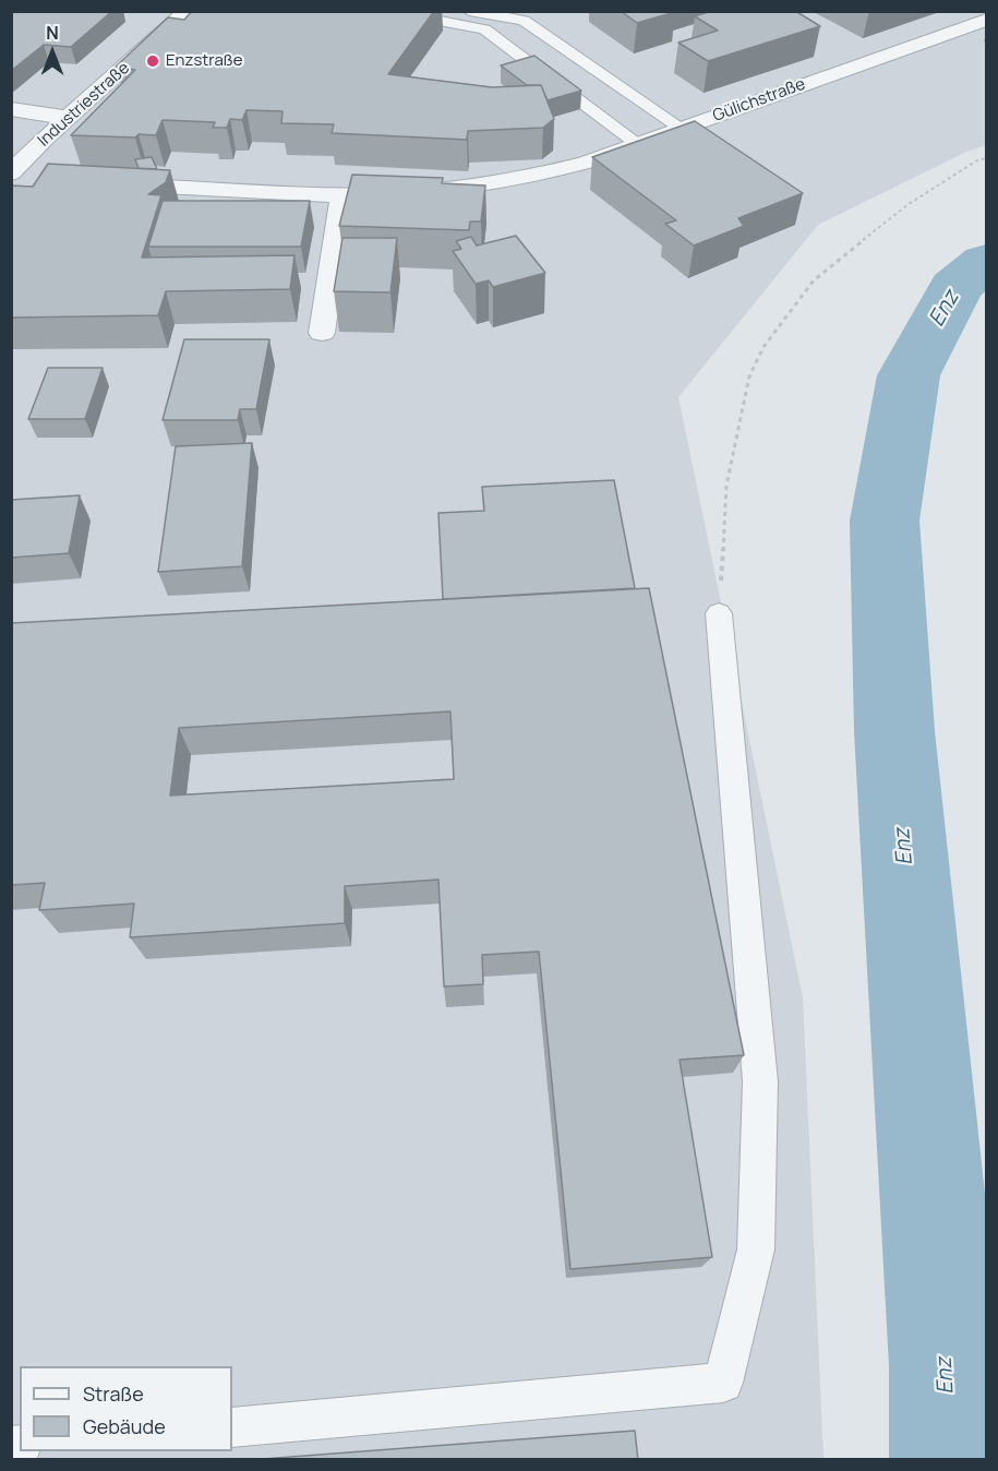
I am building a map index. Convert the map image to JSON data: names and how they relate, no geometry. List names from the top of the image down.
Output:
{
  "streets": {
    "street": ["Gülichstraße", "Industriestraße"]
  },
  "water": ["Enz"],
  "places": ["Enzstraße"],
  "legend": ["Straße", "Gebäude"],
  "north": "top"
}
